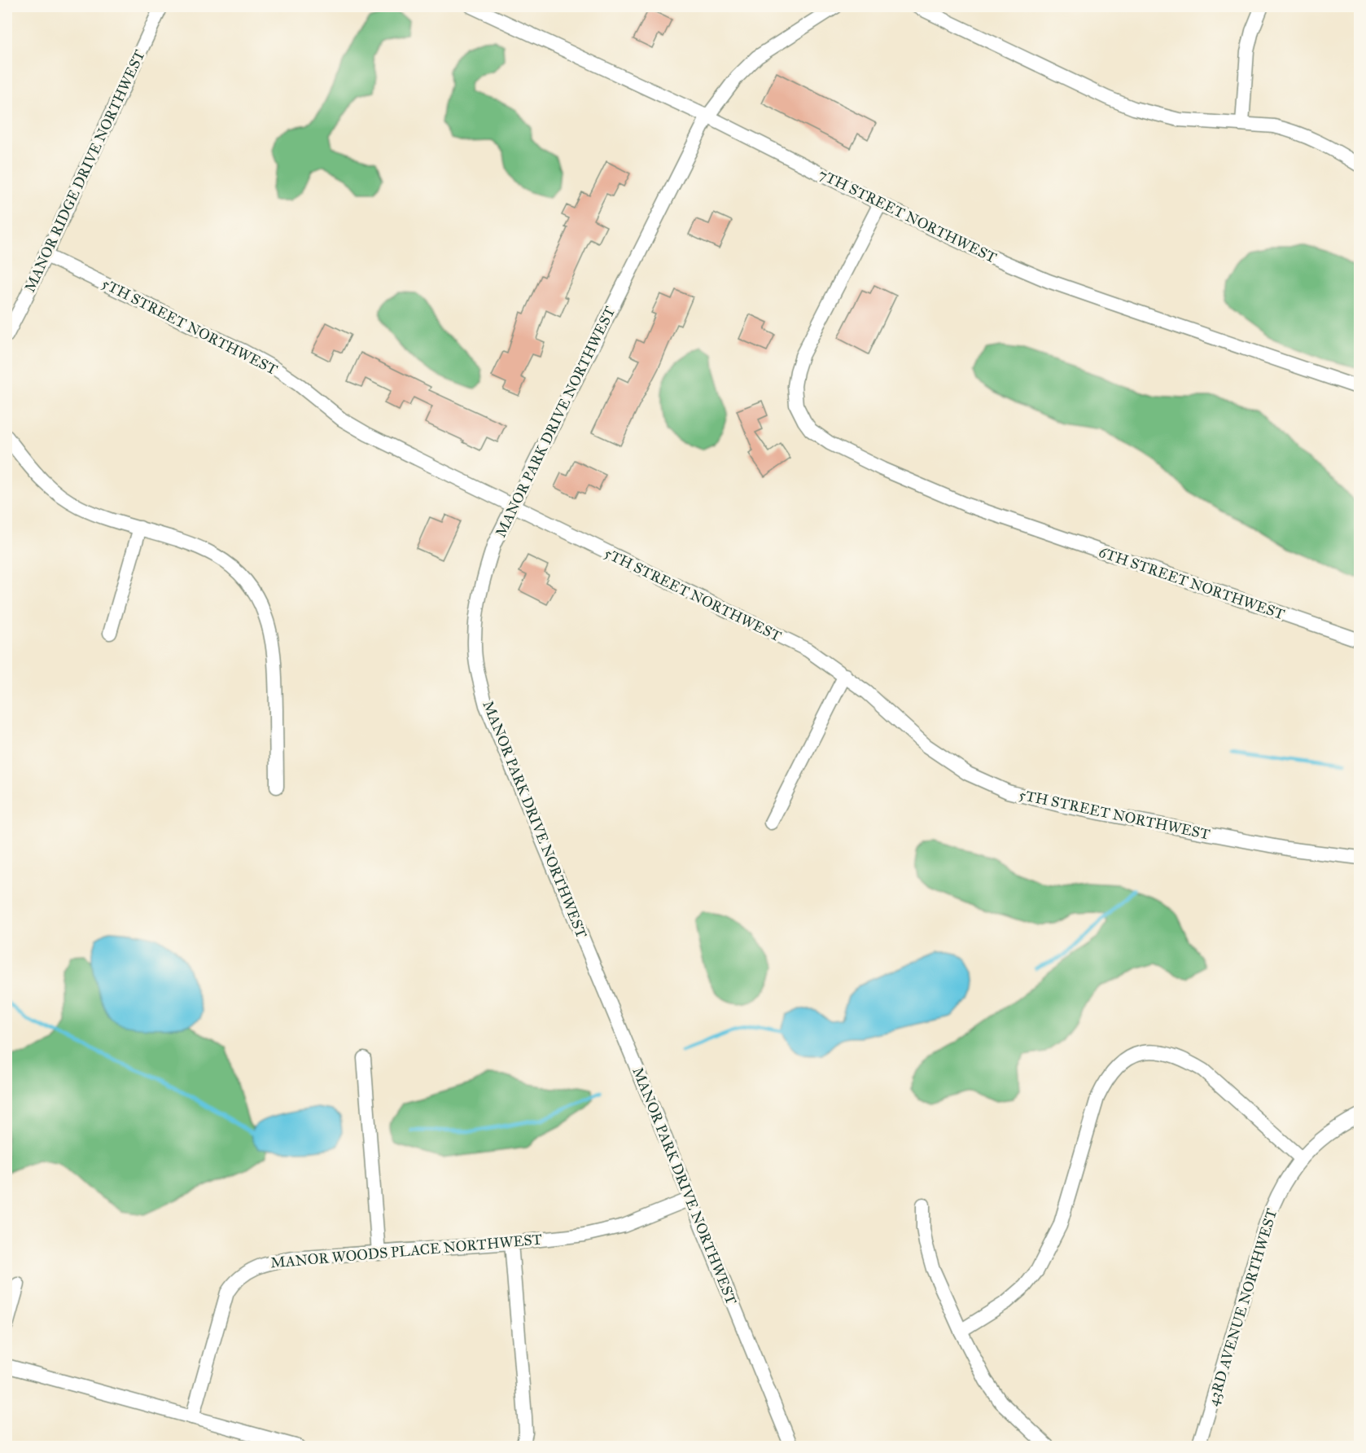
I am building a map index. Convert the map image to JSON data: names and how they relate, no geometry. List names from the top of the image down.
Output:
{
  "streets": {
    "street": [
      "MANOR RIDGE DRIVE NORTHWEST",
      "7TH STREET NORTHWEST",
      "5TH STREET NORTHWEST",
      "MANOR PARK DRIVE NORTHWEST",
      "6TH STREET NORTHWEST",
      "MANOR WOODS PLACE NORTHWEST",
      "43RD AVENUE NORTHWEST"
    ]
  },
  "crossings": [
    ["MANOR RIDGE DRIVE NORTHWEST", "5TH STREET NORTHWEST"],
    ["7TH STREET NORTHWEST", "MANOR PARK DRIVE NORTHWEST"],
    ["7TH STREET NORTHWEST", "6TH STREET NORTHWEST"],
    ["5TH STREET NORTHWEST", "MANOR PARK DRIVE NORTHWEST"],
    ["MANOR PARK DRIVE NORTHWEST", "MANOR WOODS PLACE NORTHWEST"]
  ]
}
